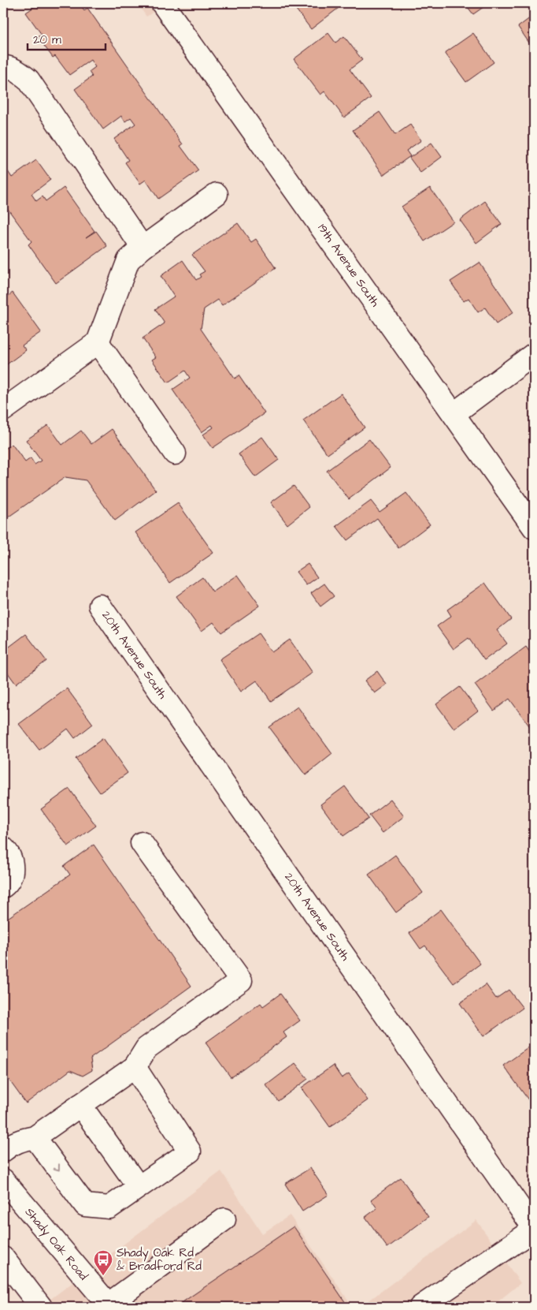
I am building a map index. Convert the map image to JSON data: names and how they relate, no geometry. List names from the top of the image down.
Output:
{
  "streets": {
    "street": ["19th Avenue South", "20th Avenue South", "Shady Oak Road"]
  },
  "places": {
    "bus stop": ["Shady Oak Rd & Bradford Rd"]
  },
  "scale_bar": "20 m"
}
